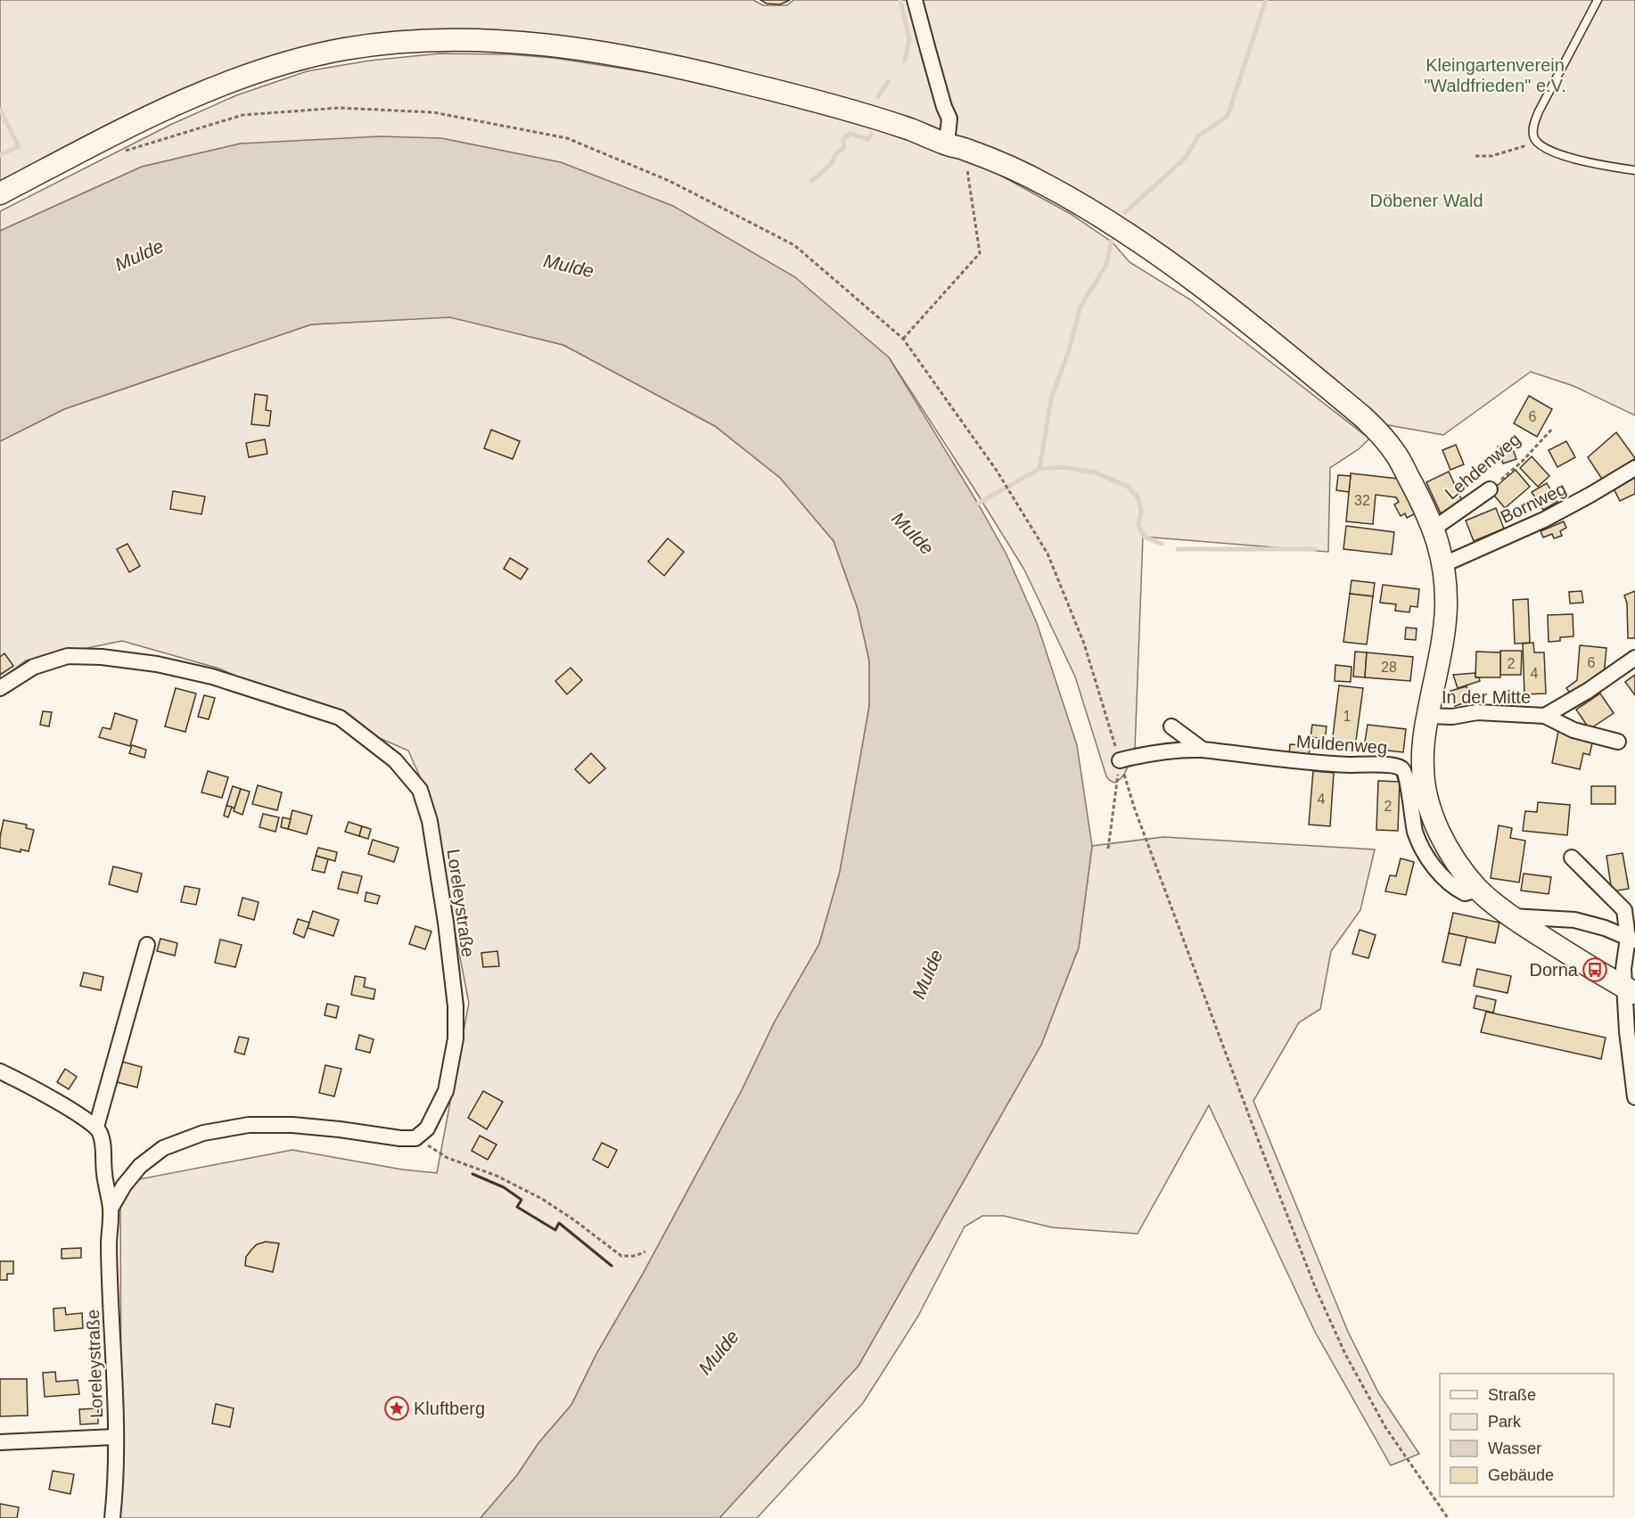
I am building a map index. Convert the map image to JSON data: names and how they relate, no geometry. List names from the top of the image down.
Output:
{
  "streets": {
    "street": [
      "Lehdenweg",
      "Bornweg",
      "In der Mitte",
      "Muldenweg",
      "Loreleystraße"
    ]
  },
  "water": ["Mulde"],
  "parks": ["Kleingartenverein \"Waldfrieden\" e.V.", "Döbener Wald"],
  "places": {
    "bus stop": ["Dorna"],
    "place": ["Kluftberg"]
  },
  "house_numbers": [
    "6",
    "32",
    "6",
    "2",
    "28",
    "4",
    "1",
    "4",
    "2"
  ],
  "legend": [
    "Straße",
    "Park",
    "Wasser",
    "Gebäude"
  ]
}
